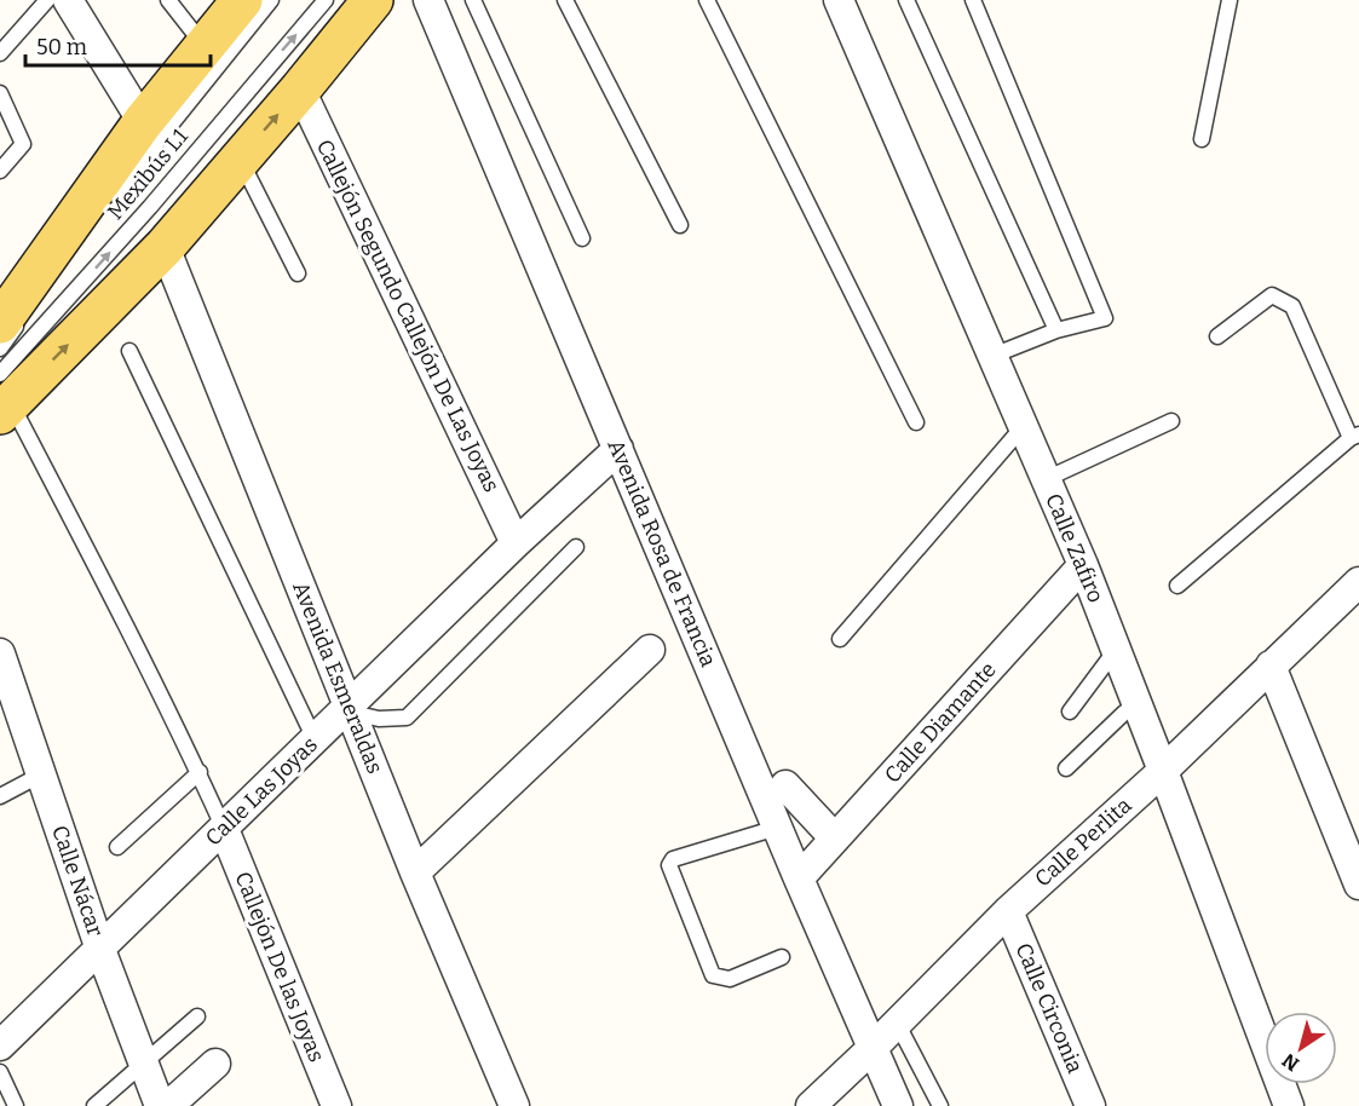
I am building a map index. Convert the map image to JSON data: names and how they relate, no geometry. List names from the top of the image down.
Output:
{
  "streets": {
    "street": [
      "Callejón Segundo Callejón De Las Joyas",
      "Calle Zafiro",
      "Avenida Rosa de Francia",
      "Avenida Esmeraldas",
      "Calle Diamante",
      "Calle Las Joyas",
      "Calle Perlita",
      "Calle Nácar",
      "Callejón De las Joyas",
      "Calle Circonia"
    ],
    "lane": ["Mexibús L1"]
  },
  "crossings": [
    ["Callejón Segundo Callejón De Las Joyas", "Calle Las Joyas"],
    ["Calle Zafiro", "Calle Diamante"],
    ["Calle Zafiro", "Calle Perlita"],
    ["Avenida Rosa de Francia", "Calle Diamante"],
    ["Avenida Rosa de Francia", "Calle Las Joyas"],
    ["Avenida Rosa de Francia", "Calle Perlita"],
    ["Avenida Esmeraldas", "Calle Las Joyas"],
    ["Calle Las Joyas", "Calle Nácar"],
    ["Calle Las Joyas", "Callejón De las Joyas"],
    ["Calle Perlita", "Calle Circonia"]
  ],
  "scale_bar": "50 m",
  "north": "bottom left"
}
